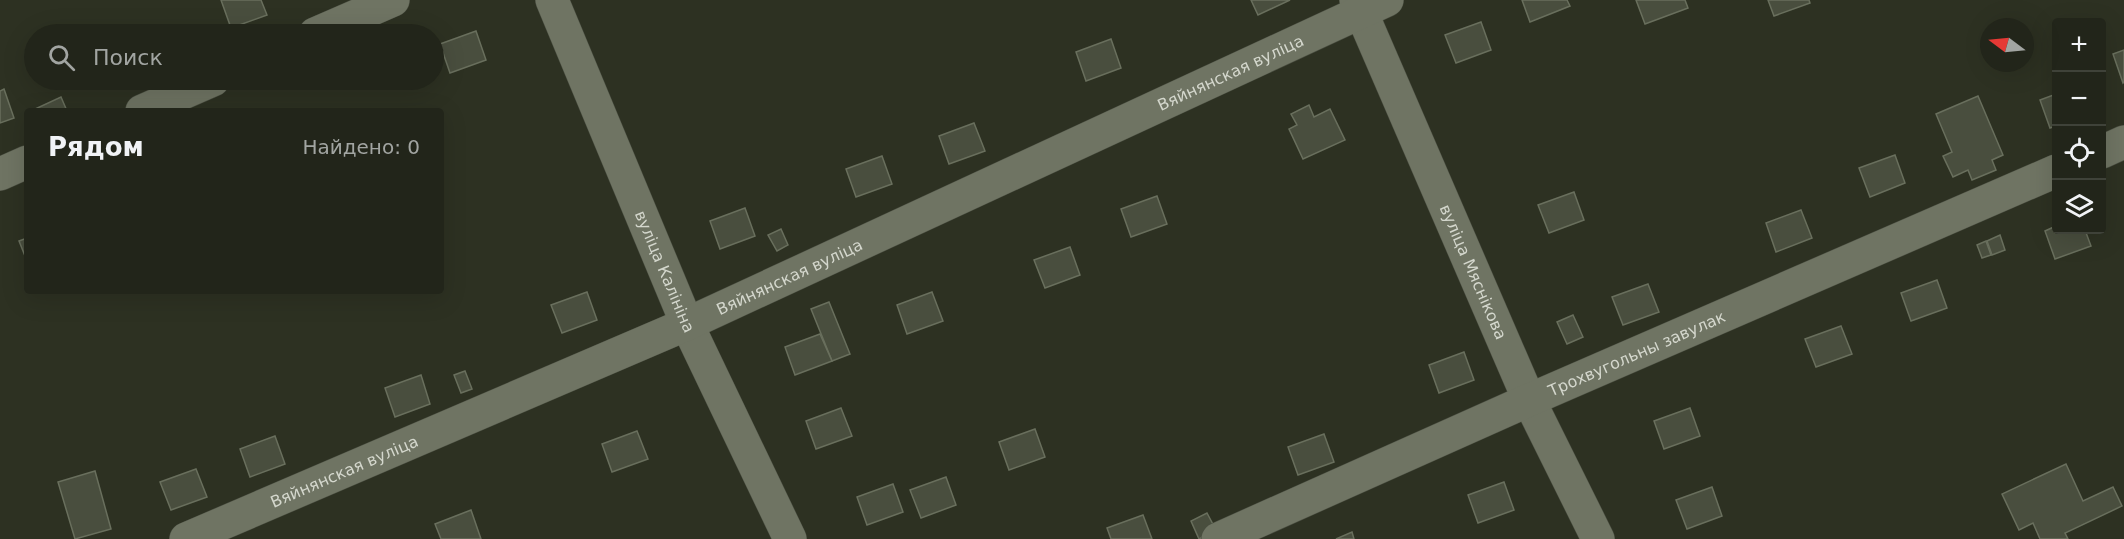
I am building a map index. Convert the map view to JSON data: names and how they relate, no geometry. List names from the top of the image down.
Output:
{
  "streets": {
    "street": [
      "Вяйнянская вуліца",
      "вуліца Мяснікова",
      "вуліца Калініна",
      "Трохвугольны завулак"
    ]
  },
  "crossings": [
    ["Вяйнянская вуліца", "вуліца Мяснікова"],
    ["Вяйнянская вуліца", "вуліца Калініна"],
    ["вуліца Мяснікова", "Трохвугольны завулак"]
  ],
  "north": "left",
  "page": {
    "map_buttons": ["+", "−"],
    "search": "Поиск",
    "heading": ["Рядом", "Найдено: 0"]
  }
}
